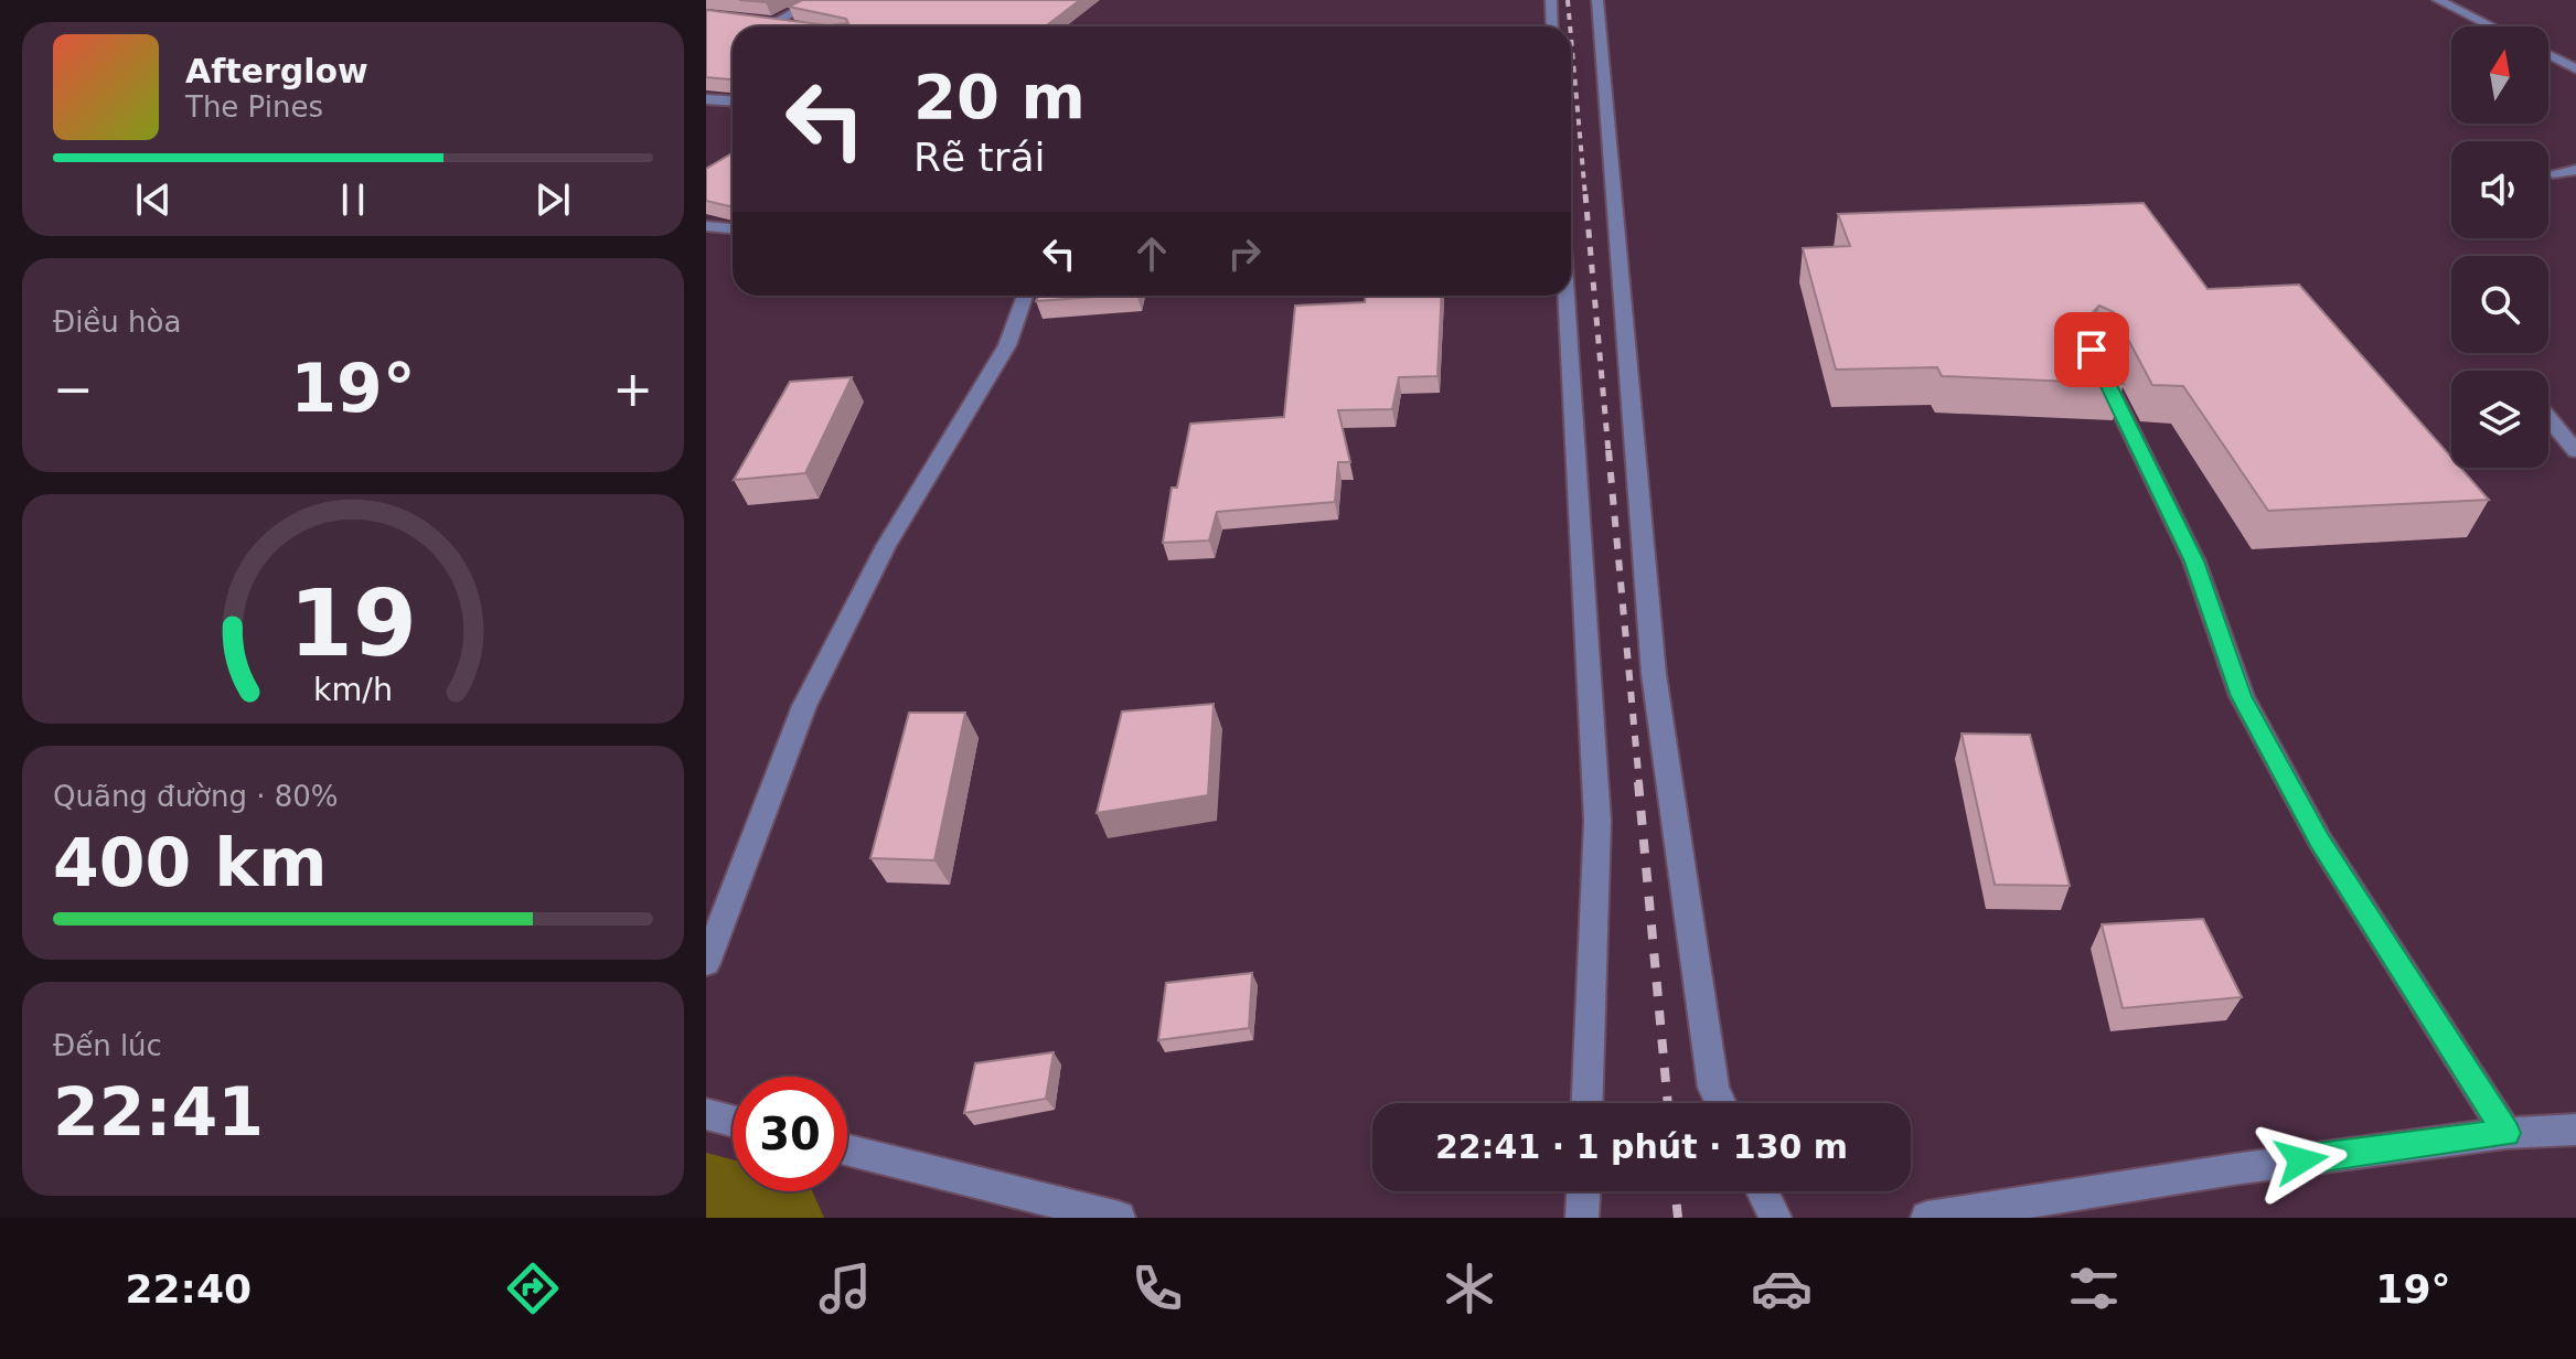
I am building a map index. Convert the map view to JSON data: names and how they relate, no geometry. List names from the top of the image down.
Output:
{
  "north": "top",
  "page": {
    "turn": ["20 m", "Rẽ trái"],
    "song": ["Afterglow", "The Pines"],
    "tile": [
      "Điều hòa",
      ["Quãng đường · 80%", "400 km"],
      ["Đến lúc", "22:41"]
    ],
    "heat": ["−", "19°", "+"],
    "limit": "30",
    "trip": "22:41 · 1 phút · 130 m",
    "tabs": ["22:40", "19°"],
    "gauge": ["19", "km/h"]
  }
}
